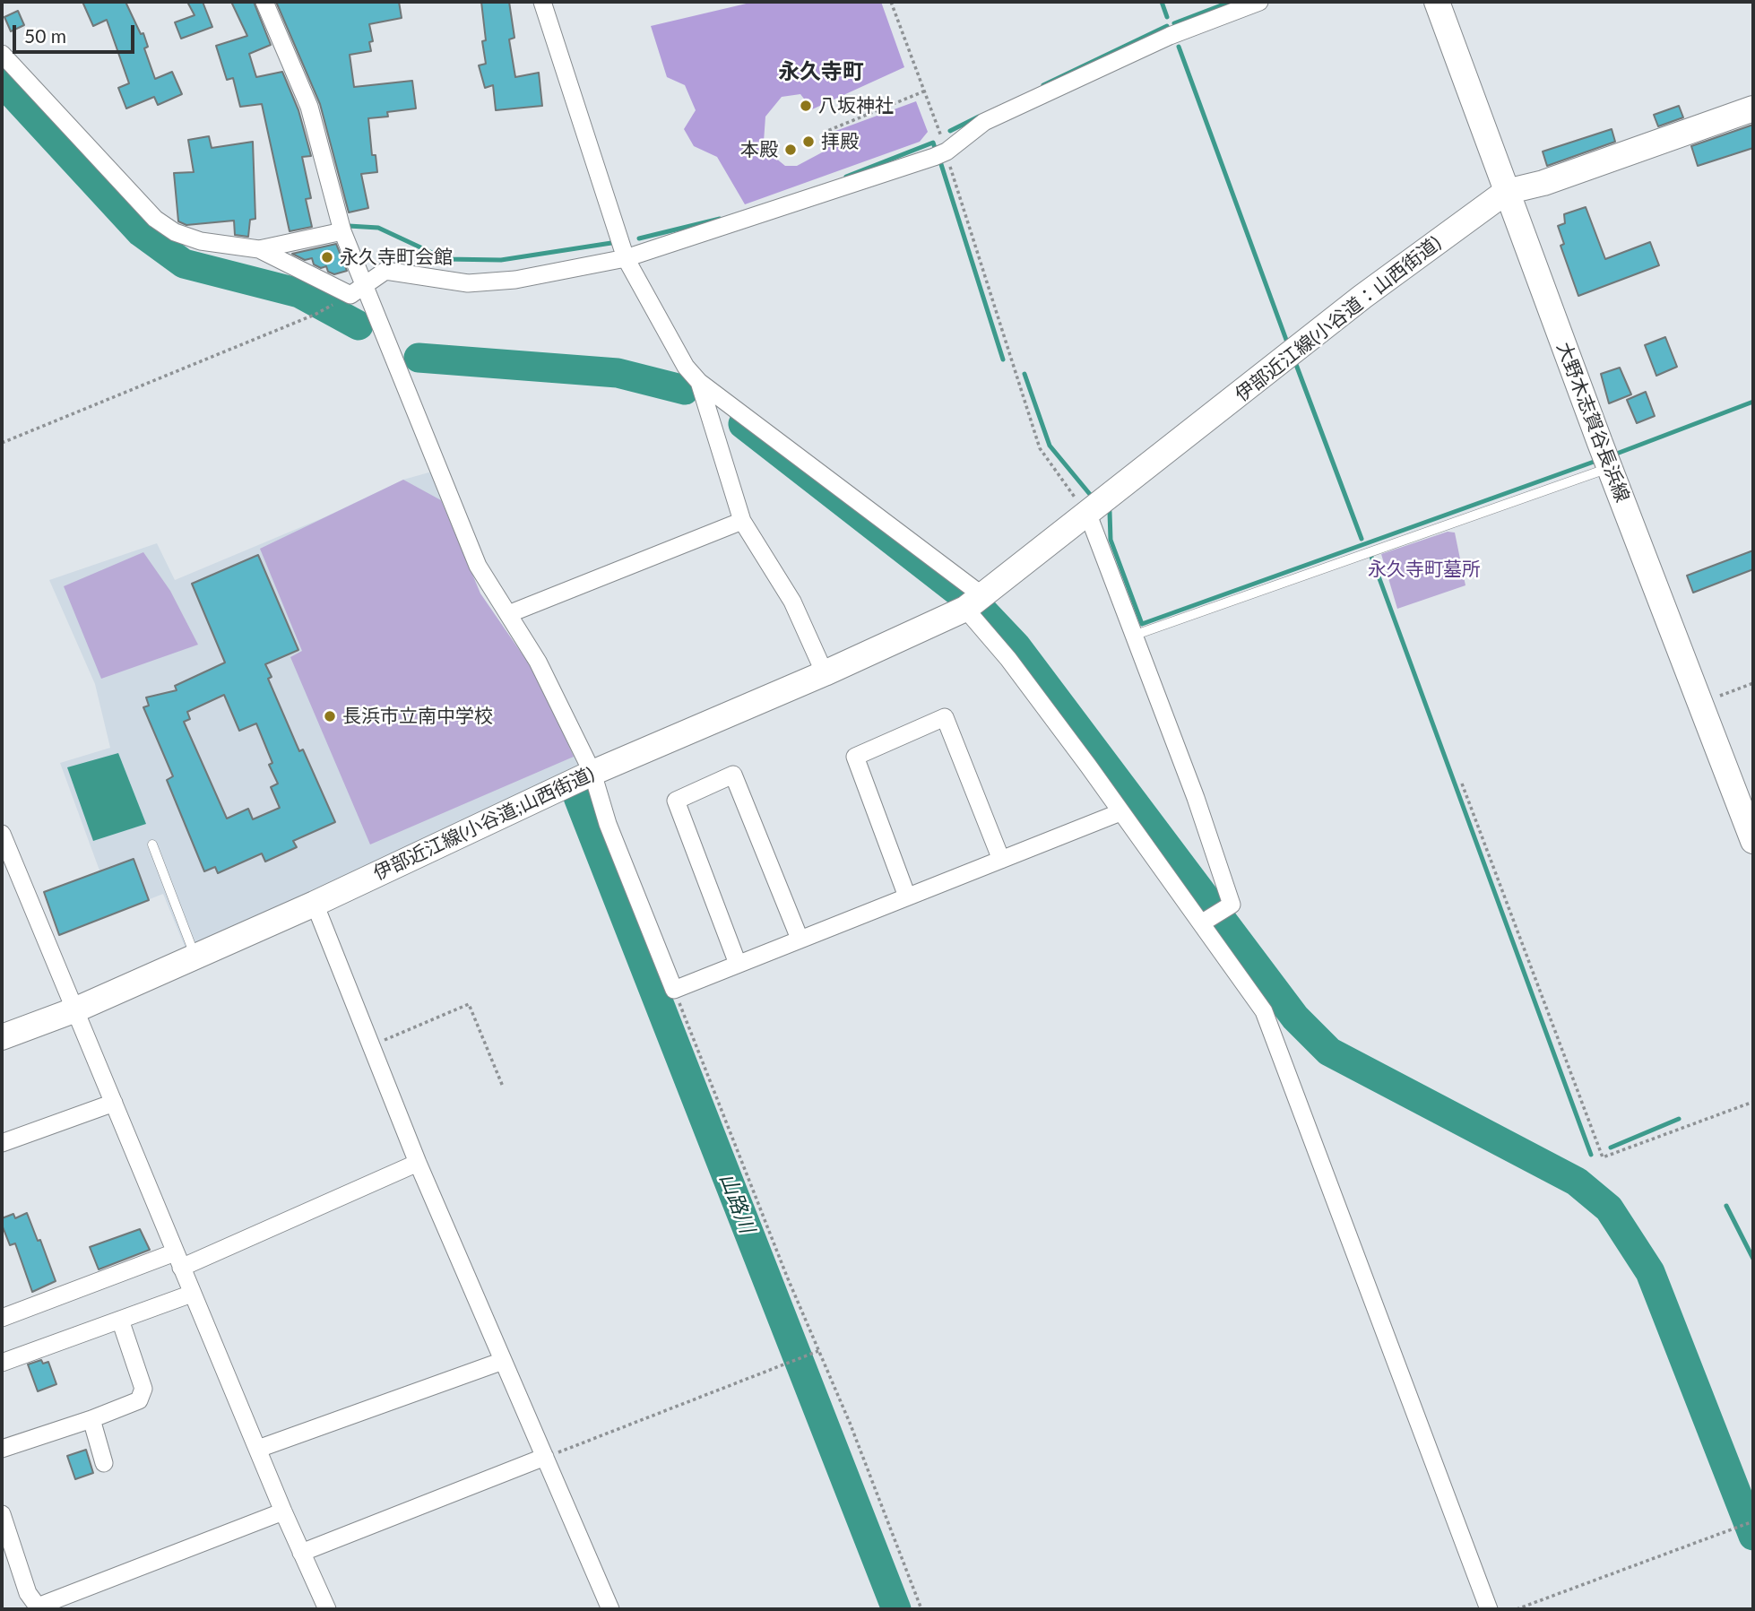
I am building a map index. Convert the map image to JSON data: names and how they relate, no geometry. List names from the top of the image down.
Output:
{
  "streets": {
    "main road": ["伊部近江線(小谷道：山西街道)", "大野木志賀谷長浜線", "伊部近江線(小谷道;山西街道)"]
  },
  "crossings": [
    ["伊部近江線(小谷道：山西街道)", "大野木志賀谷長浜線"],
    ["伊部近江線(小谷道：山西街道)", "伊部近江線(小谷道;山西街道)"]
  ],
  "districts": ["永久寺町"],
  "water": ["山路川"],
  "parks": ["永久寺町墓所"],
  "places": [
    "八坂神社",
    "拝殿",
    "本殿",
    "永久寺町会館",
    "長浜市立南中学校"
  ],
  "scale_bar": "50 m"
}
